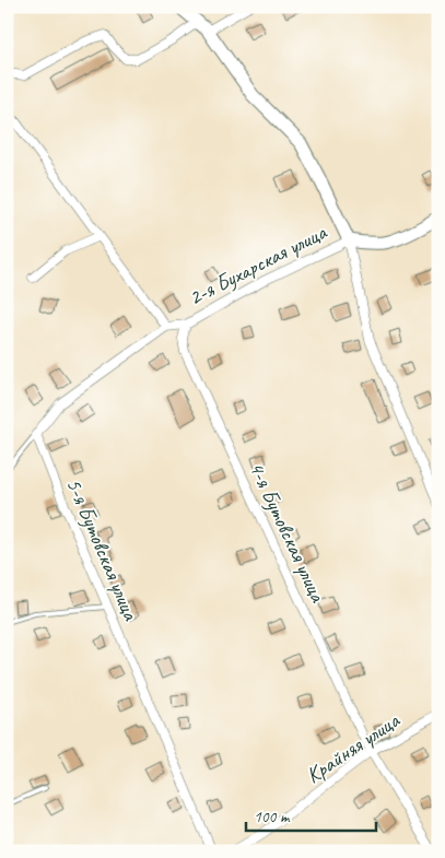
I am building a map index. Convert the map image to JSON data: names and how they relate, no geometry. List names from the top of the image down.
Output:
{
  "streets": {
    "street": [
      "2-я Бухарская улица",
      "4-я Бутовская улица",
      "5-я Бутовская улица",
      "Крайняя улица"
    ]
  },
  "crossings": [
    ["2-я Бухарская улица", "4-я Бутовская улица"],
    ["4-я Бутовская улица", "Крайняя улица"]
  ],
  "scale_bar": "100 m"
}
